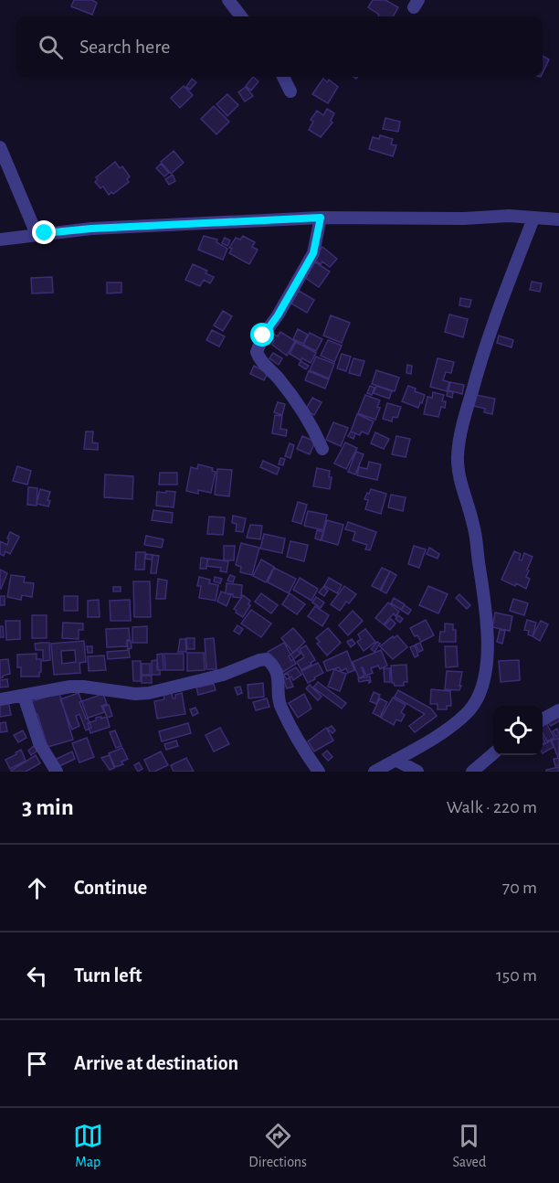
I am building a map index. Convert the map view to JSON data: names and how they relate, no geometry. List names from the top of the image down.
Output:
{
  "page": {
    "search": "Search here",
    "heading": ["3 min", "Walk · 220 m"],
    "list": [
      ["Continue", "70 m"],
      ["Turn left", "150 m"],
      "Arrive at destination"
    ],
    "nav": ["Map", "Directions", "Saved"]
  }
}
